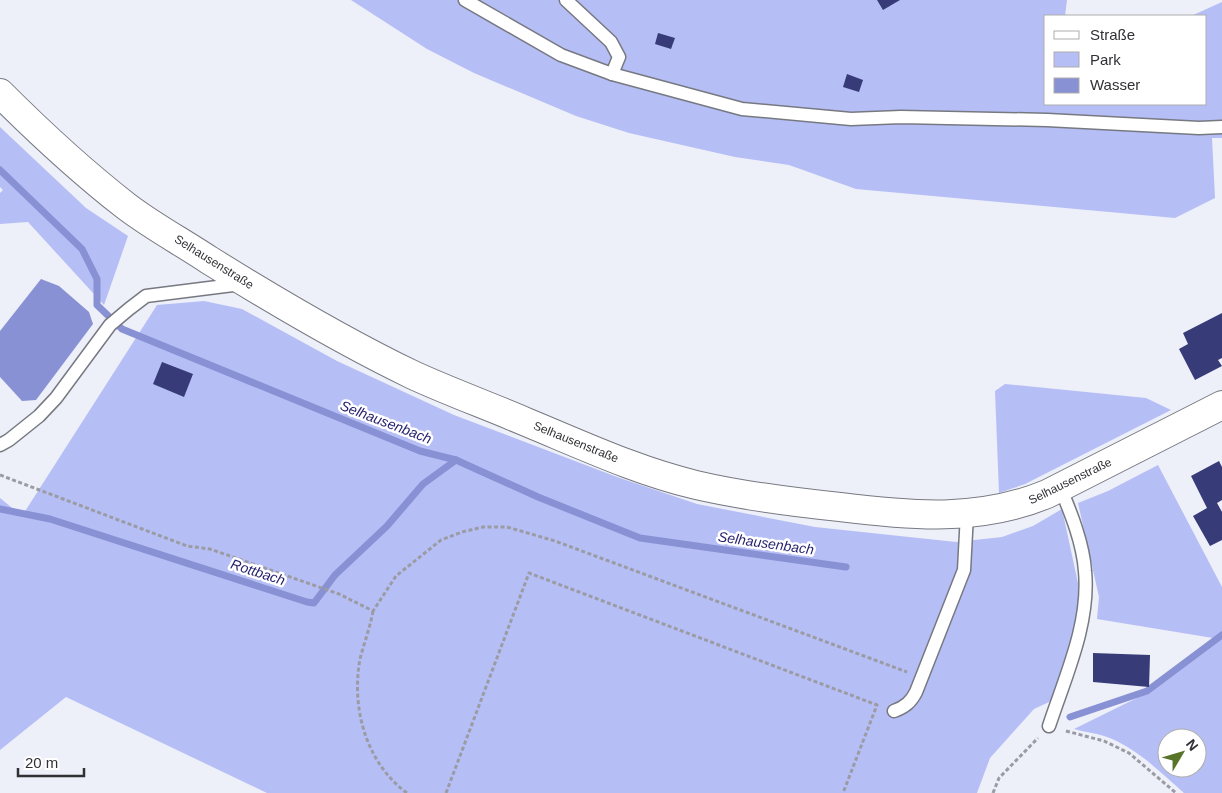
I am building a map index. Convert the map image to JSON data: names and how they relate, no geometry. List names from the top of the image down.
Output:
{
  "streets": {
    "street": ["Selhausenstraße"]
  },
  "water": ["Selhausenbach", "Rottbach"],
  "legend": ["Straße", "Park", "Wasser"],
  "scale_bar": "20 m",
  "north": "top right"
}
